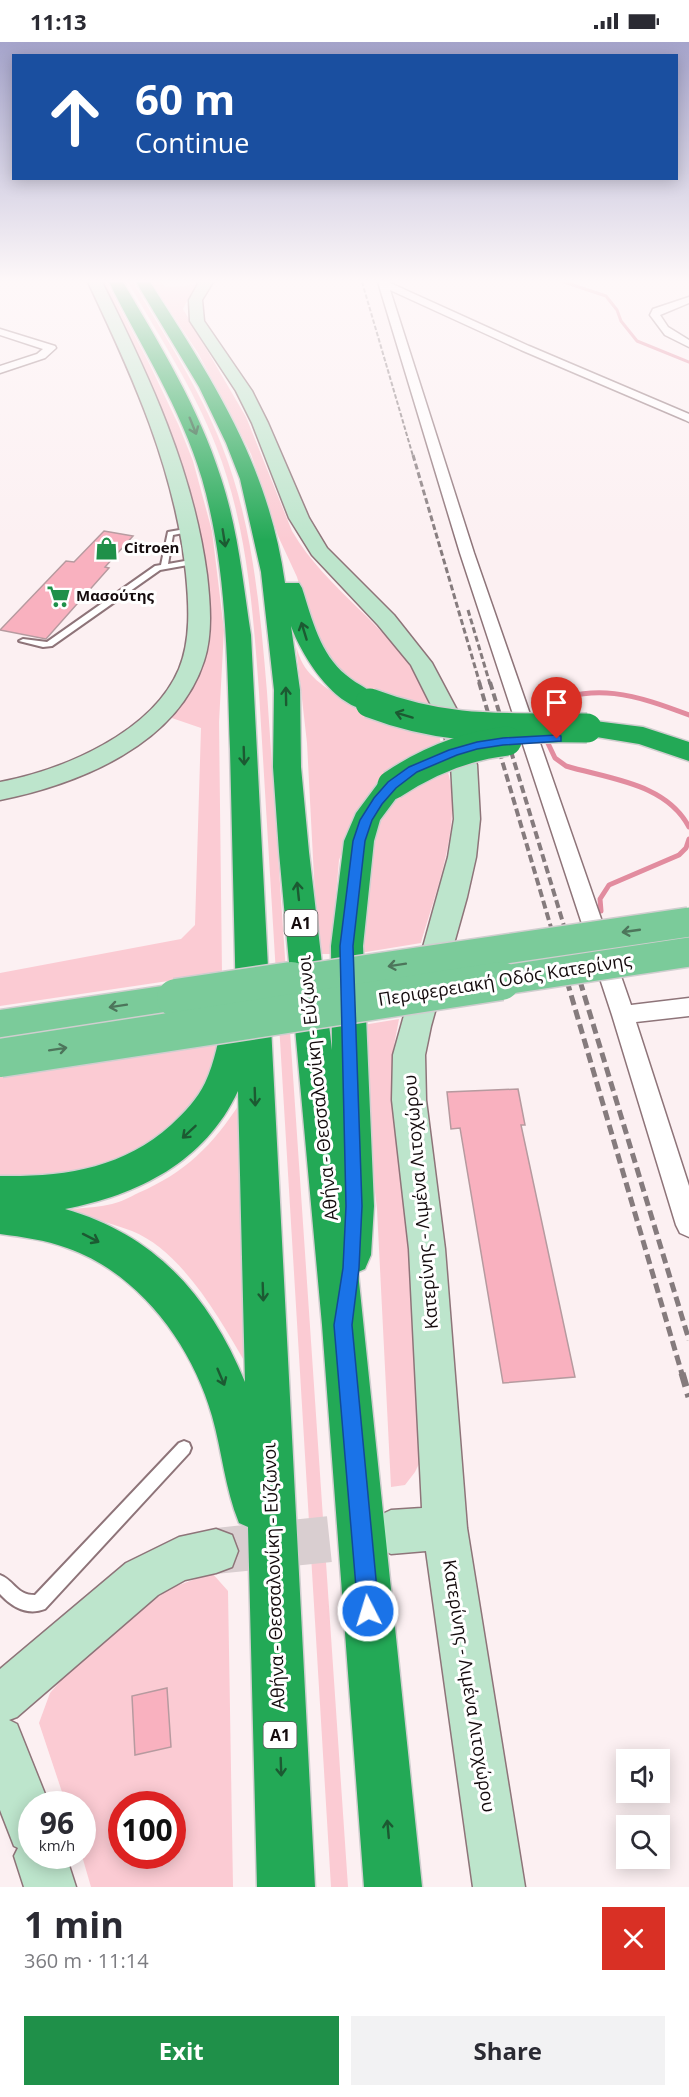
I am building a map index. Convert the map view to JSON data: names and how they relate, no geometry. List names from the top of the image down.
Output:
{
  "streets": {
    "highway": ["Α1", "Αθήνα - Θεσσαλονίκη - Εύζωνοι"],
    "main road": ["Περιφερειακή Οδός Κατερίνης", "Κατερίνης - Λιμένα Λιτοχώρου"]
  },
  "places": {
    "shop": ["Citroen"],
    "supermarket": ["Μασούτης"]
  },
  "page": {
    "status": "11:13",
    "turn": ["60 m", "Continue"],
    "speed": "96 km/h",
    "limit": "100",
    "heading": ["1 min", "360 m · 11:14"],
    "buttons": ["Exit", "Share"]
  }
}
